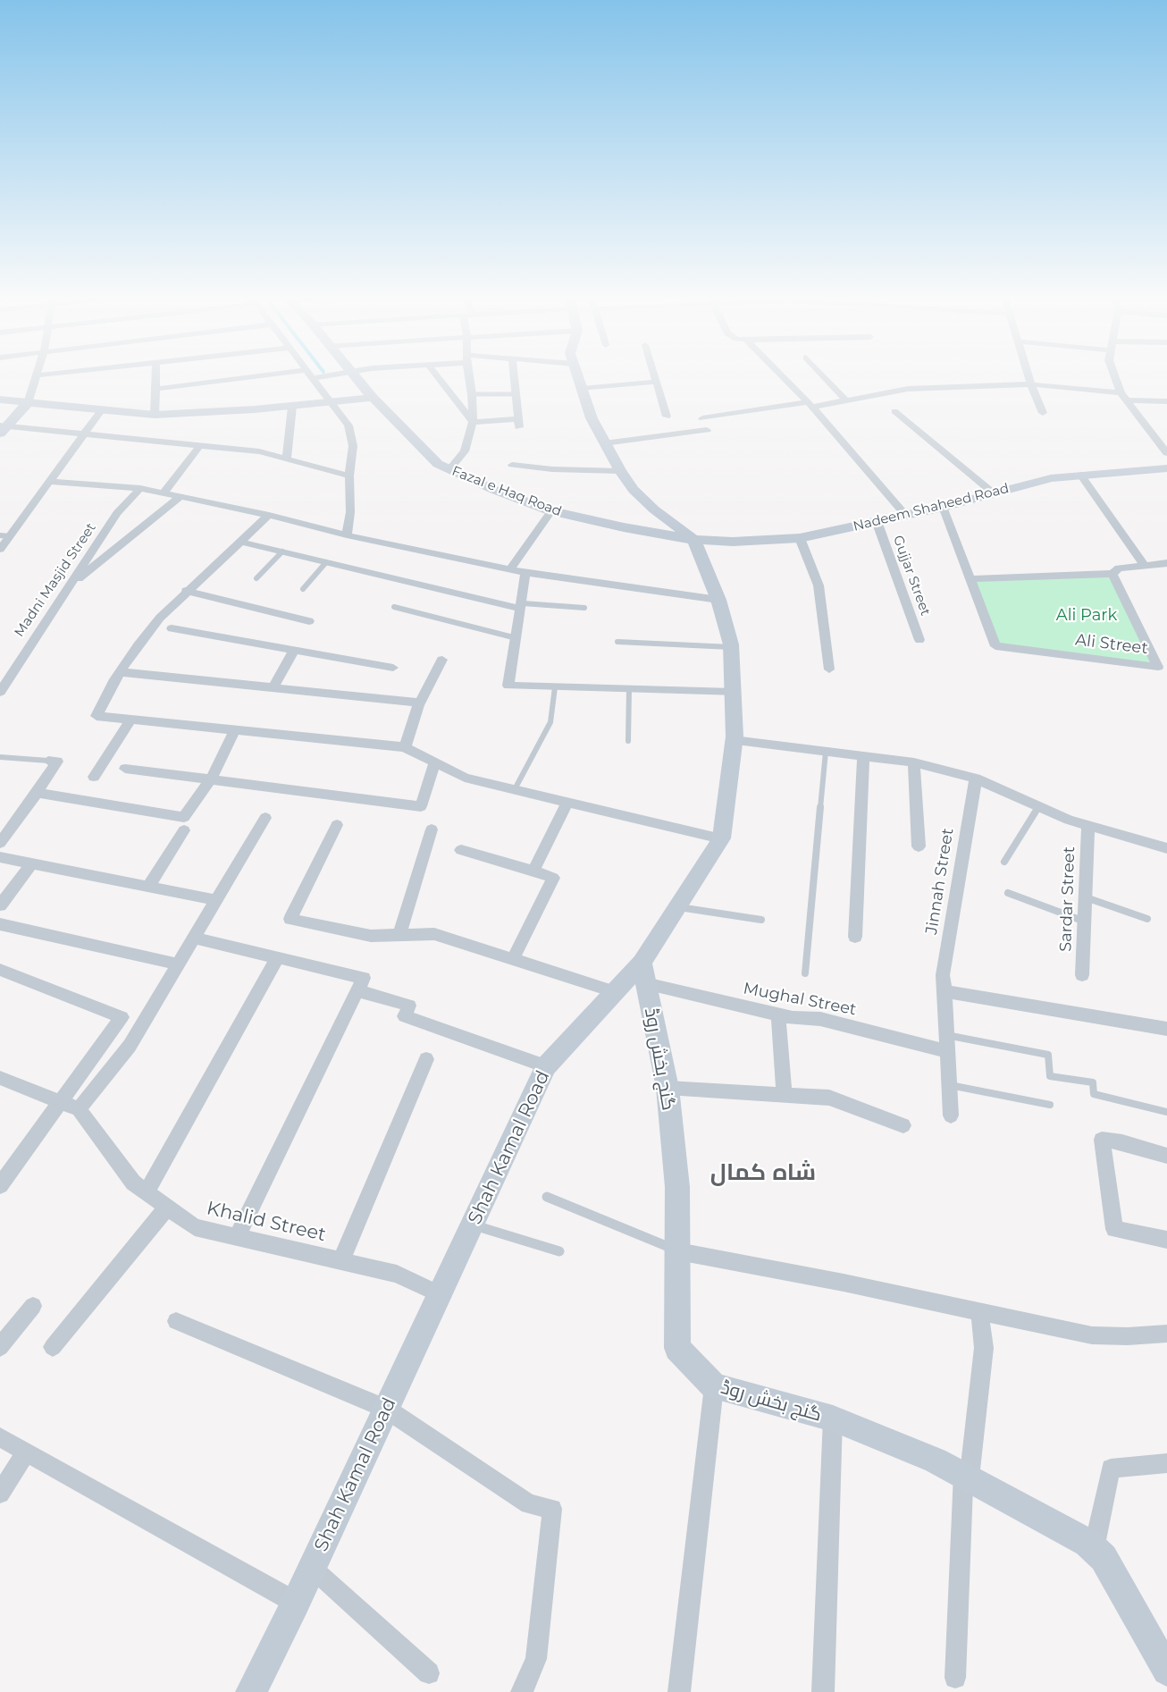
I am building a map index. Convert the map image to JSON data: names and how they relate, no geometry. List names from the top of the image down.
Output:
{
  "streets": {
    "street": [
      "Fazal e Haq Road",
      "Nadeem Shaheed Road",
      "Gujjar Street",
      "Madni Masjid Street",
      "Ali Street",
      "Jinnah Street",
      "Sardar Street",
      "Mughal Street",
      "گنج بخش روڈ",
      "Shah Kamal Road",
      "Khalid Street"
    ]
  },
  "crossings": [
    ["Fazal e Haq Road", "Nadeem Shaheed Road"],
    ["Fazal e Haq Road", "Shah Kamal Road"],
    ["Nadeem Shaheed Road", "Gujjar Street"],
    ["Nadeem Shaheed Road", "Ali Street"],
    ["Nadeem Shaheed Road", "Shah Kamal Road"],
    ["Jinnah Street", "Mughal Street"],
    ["Mughal Street", "گنج بخش روڈ"],
    ["Mughal Street", "Shah Kamal Road"],
    ["گنج بخش روڈ", "Shah Kamal Road"],
    ["Shah Kamal Road", "Khalid Street"]
  ],
  "districts": ["شاہ کمال"],
  "parks": ["Ali Park"]
}
